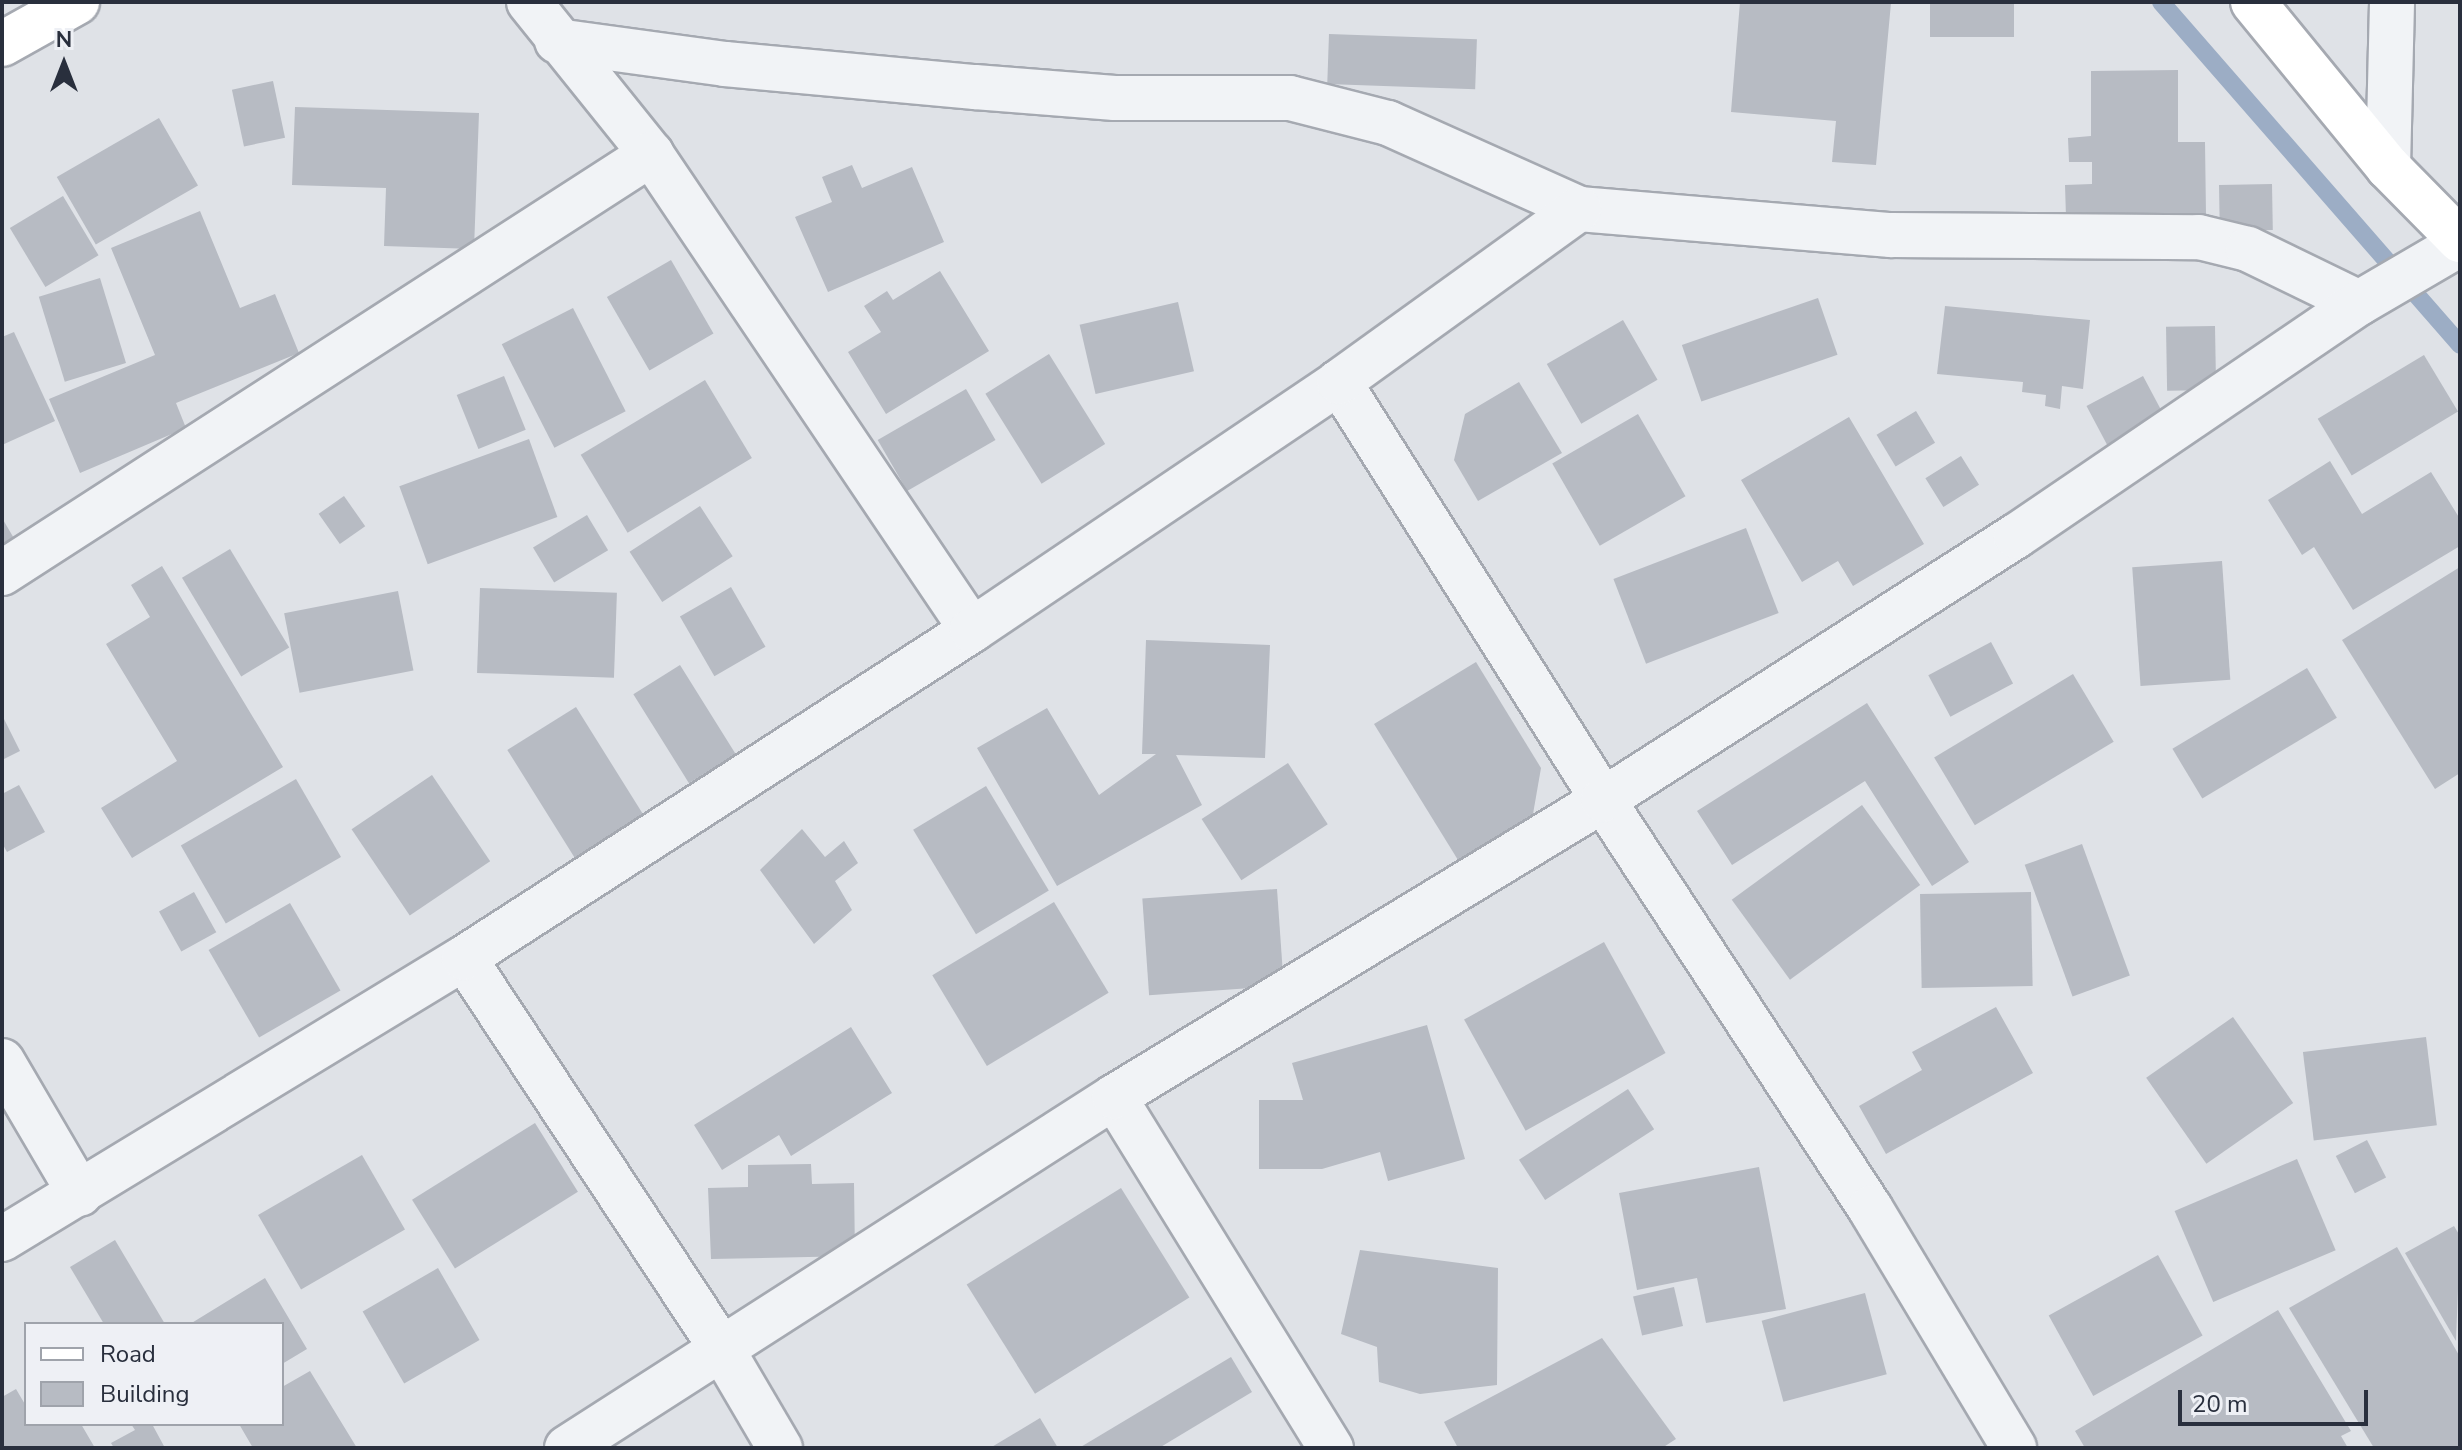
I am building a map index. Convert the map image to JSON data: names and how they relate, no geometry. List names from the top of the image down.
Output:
{
  "legend": ["Road", "Building"],
  "scale_bar": "20 m",
  "north": "top"
}
